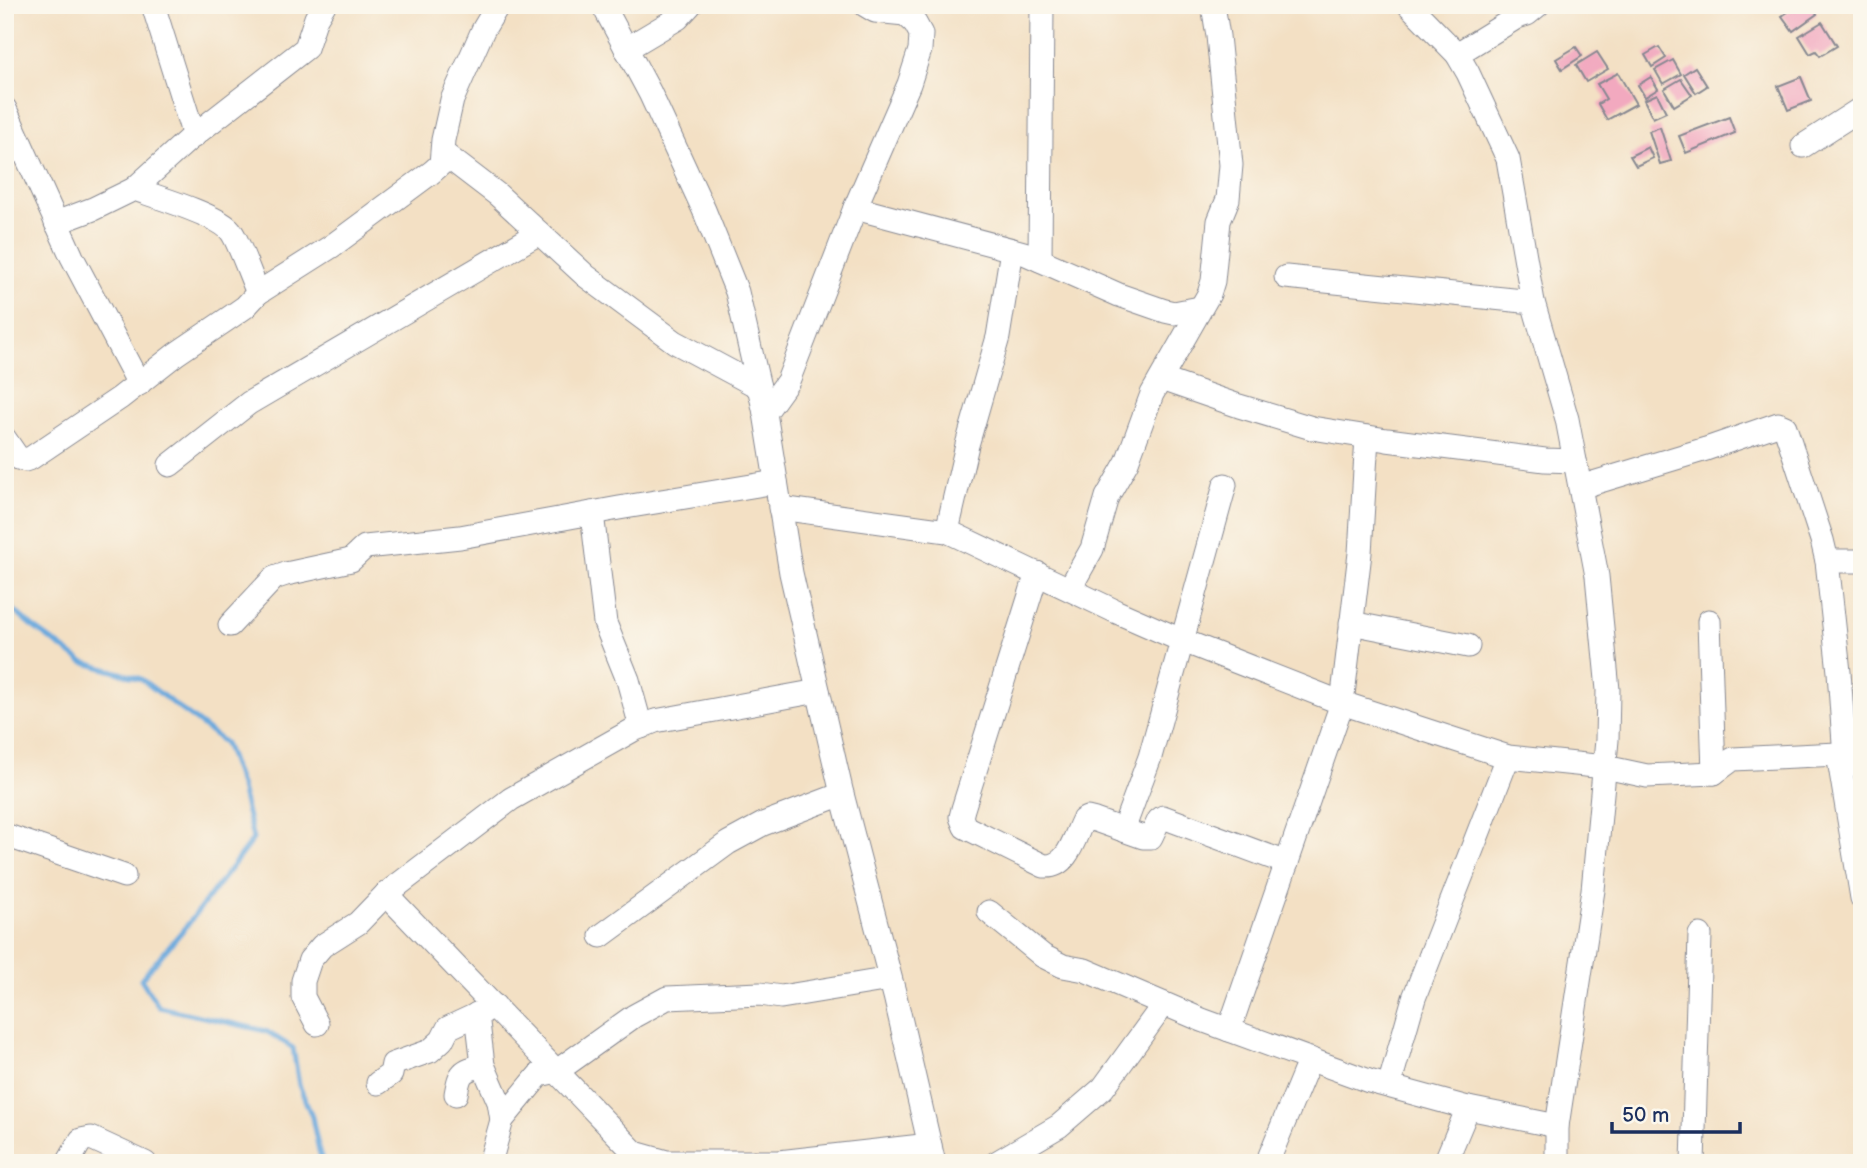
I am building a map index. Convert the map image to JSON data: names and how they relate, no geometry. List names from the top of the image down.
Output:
{
  "scale_bar": "50 m"
}
